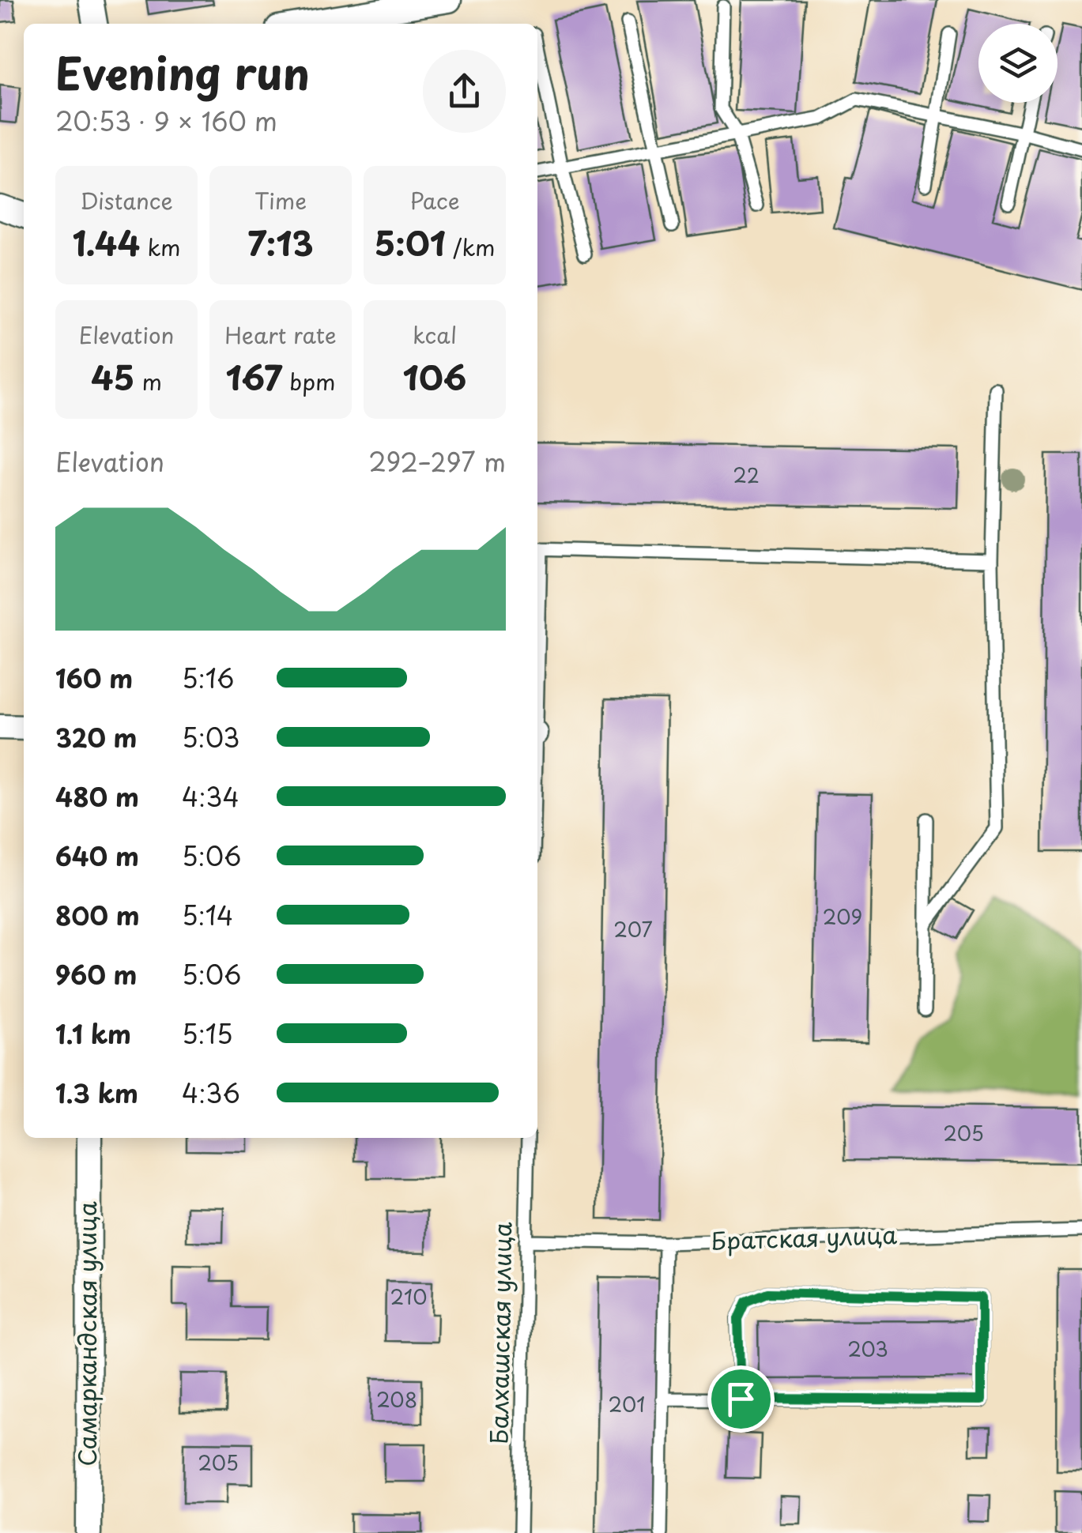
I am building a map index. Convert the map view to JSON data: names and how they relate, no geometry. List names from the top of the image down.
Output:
{
  "streets": {
    "street": ["Самаркандская улица"],
    "lane": ["Братская улица", "Балхашская улица"]
  },
  "crossings": [
    ["Братская улица", "Балхашская улица"]
  ],
  "house_numbers": [
    "22",
    "209",
    "207",
    "205",
    "210",
    "203",
    "208",
    "201",
    "205"
  ],
  "page": {
    "heading": ["Evening run", "20:53 · 9 × 160 m"],
    "stats": [
      ["Distance", "1.44 km"],
      ["Time", "7:13"],
      ["Pace", "5:01 /km"],
      ["Elevation", "45 m"],
      ["Heart rate", "167 bpm"],
      ["kcal", "106"]
    ],
    "chart": ["Elevation", "292–297 m"],
    "list": [
      {
        "name": "160 m",
        "note": "5:16"
      },
      {
        "name": "320 m",
        "note": "5:03"
      },
      {
        "name": "480 m",
        "note": "4:34"
      },
      {
        "name": "640 m",
        "note": "5:06"
      },
      {
        "name": "800 m",
        "note": "5:14"
      },
      {
        "name": "960 m",
        "note": "5:06"
      },
      {
        "name": "1.1 km",
        "note": "5:15"
      },
      {
        "name": "1.3 km",
        "note": "4:36"
      }
    ]
  }
}
